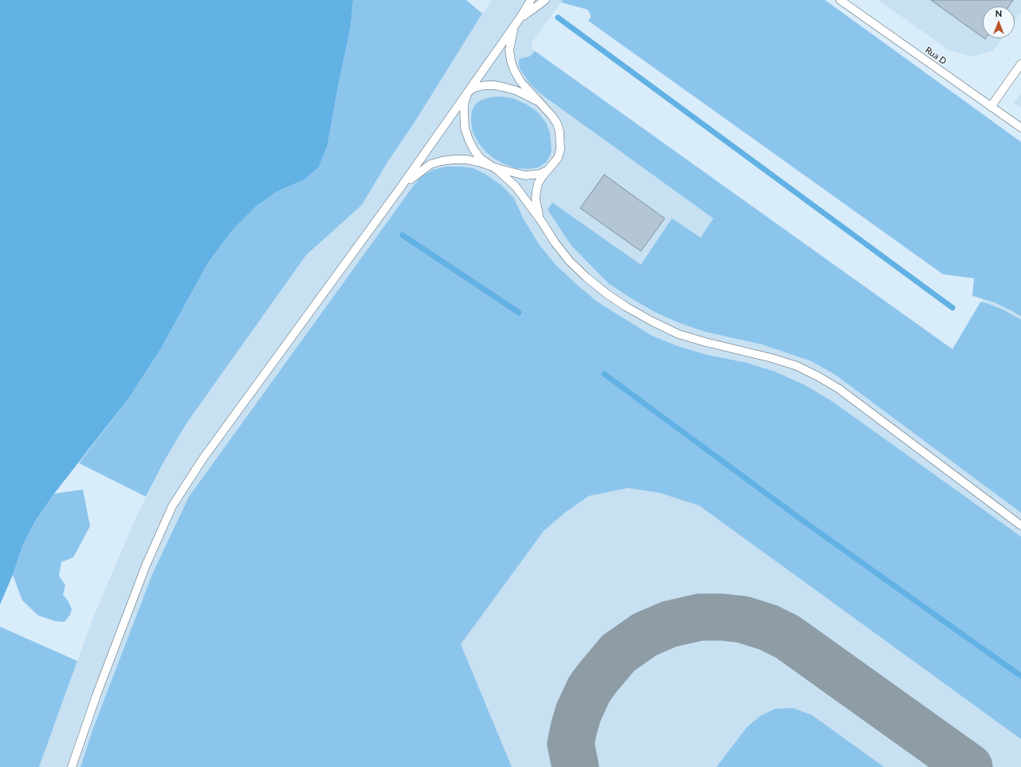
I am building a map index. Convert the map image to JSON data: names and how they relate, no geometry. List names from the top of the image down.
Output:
{
  "streets": {
    "lane": ["Rua D"]
  },
  "north": "top"
}
